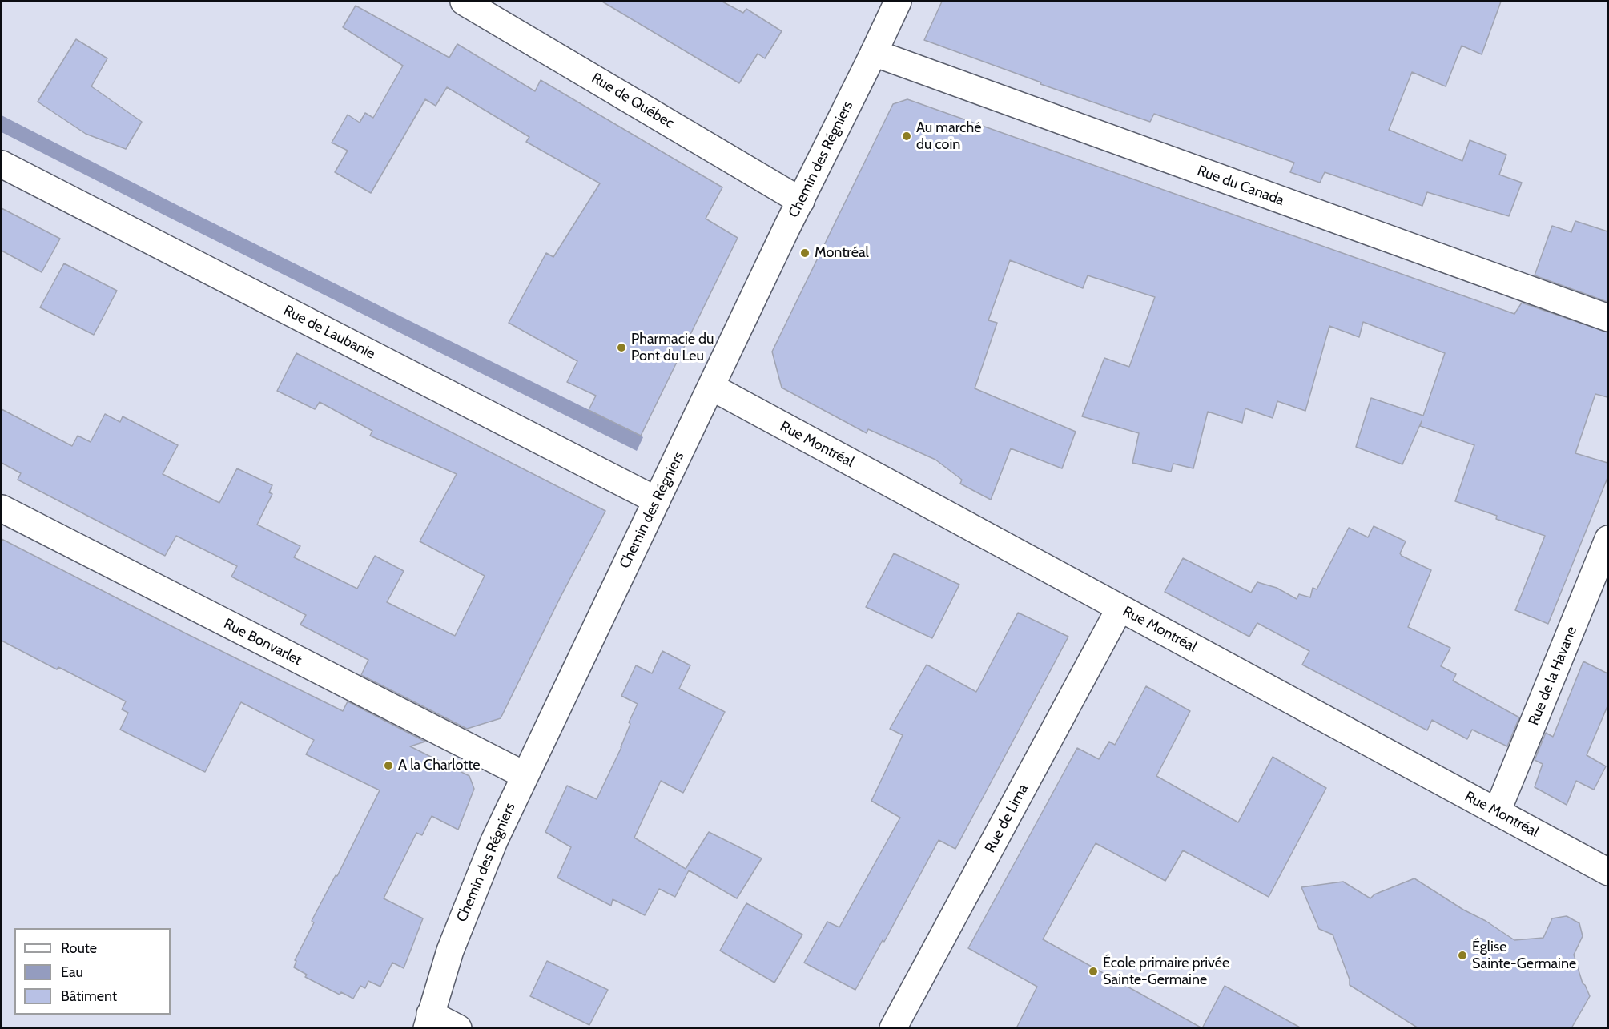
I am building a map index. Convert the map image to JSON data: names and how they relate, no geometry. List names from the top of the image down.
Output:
{
  "streets": {
    "street": [
      "Rue de Québec",
      "Chemin des Régniers",
      "Rue du Canada",
      "Rue de Laubanie",
      "Rue Montréal",
      "Rue Bonvarlet",
      "Rue de la Havane",
      "Rue de Lima"
    ]
  },
  "crossings": [
    ["Rue de Québec", "Chemin des Régniers"],
    ["Chemin des Régniers", "Rue du Canada"],
    ["Chemin des Régniers", "Rue de Laubanie"],
    ["Chemin des Régniers", "Rue Montréal"],
    ["Chemin des Régniers", "Rue Bonvarlet"],
    ["Rue Montréal", "Rue de la Havane"],
    ["Rue Montréal", "Rue de Lima"]
  ],
  "places": [
    "Au marché du coin",
    "Montréal",
    "Pharmacie du Pont du Leu",
    "A la Charlotte",
    "Église Sainte-Germaine",
    "École primaire privée Sainte-Germaine"
  ],
  "legend": ["Route", "Eau", "Bâtiment"]
}
